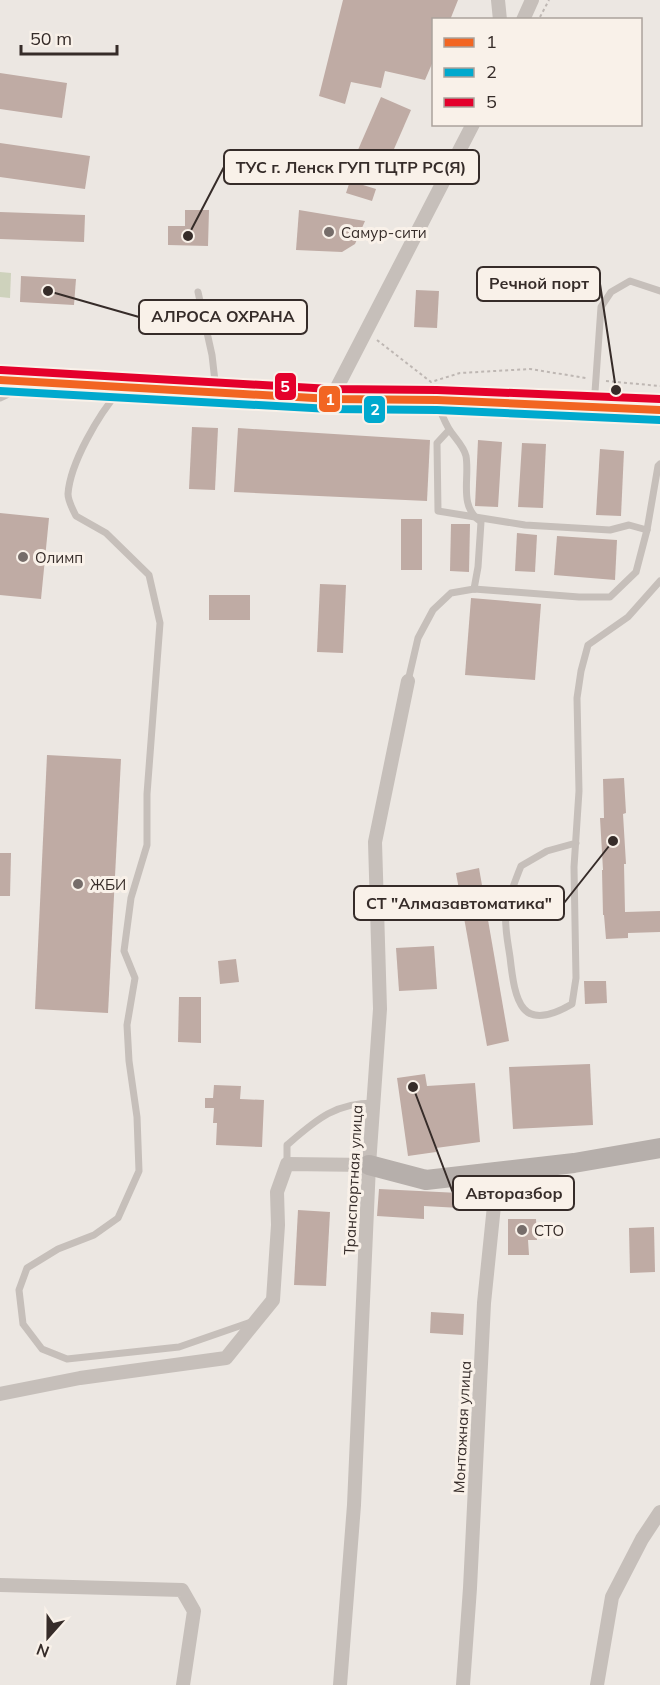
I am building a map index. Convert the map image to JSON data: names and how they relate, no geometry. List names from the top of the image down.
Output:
{
  "streets": {
    "street": ["Транспортная улица", "Монтажная улица"]
  },
  "places": [
    "Самур-сити",
    "ТУС г. Ленск ГУП ТЦТР РС(Я)",
    "АЛРОСА ОХРАНА",
    "Речной порт",
    "Олимп",
    "СТ \"Алмазавтоматика\"",
    "ЖБИ",
    "Авторазбор",
    "СТО"
  ],
  "lines": ["transit line 5", "transit line 1", "transit line 2"],
  "legend": ["1", "2", "5"],
  "scale_bar": "50 m",
  "north": "bottom"
}
